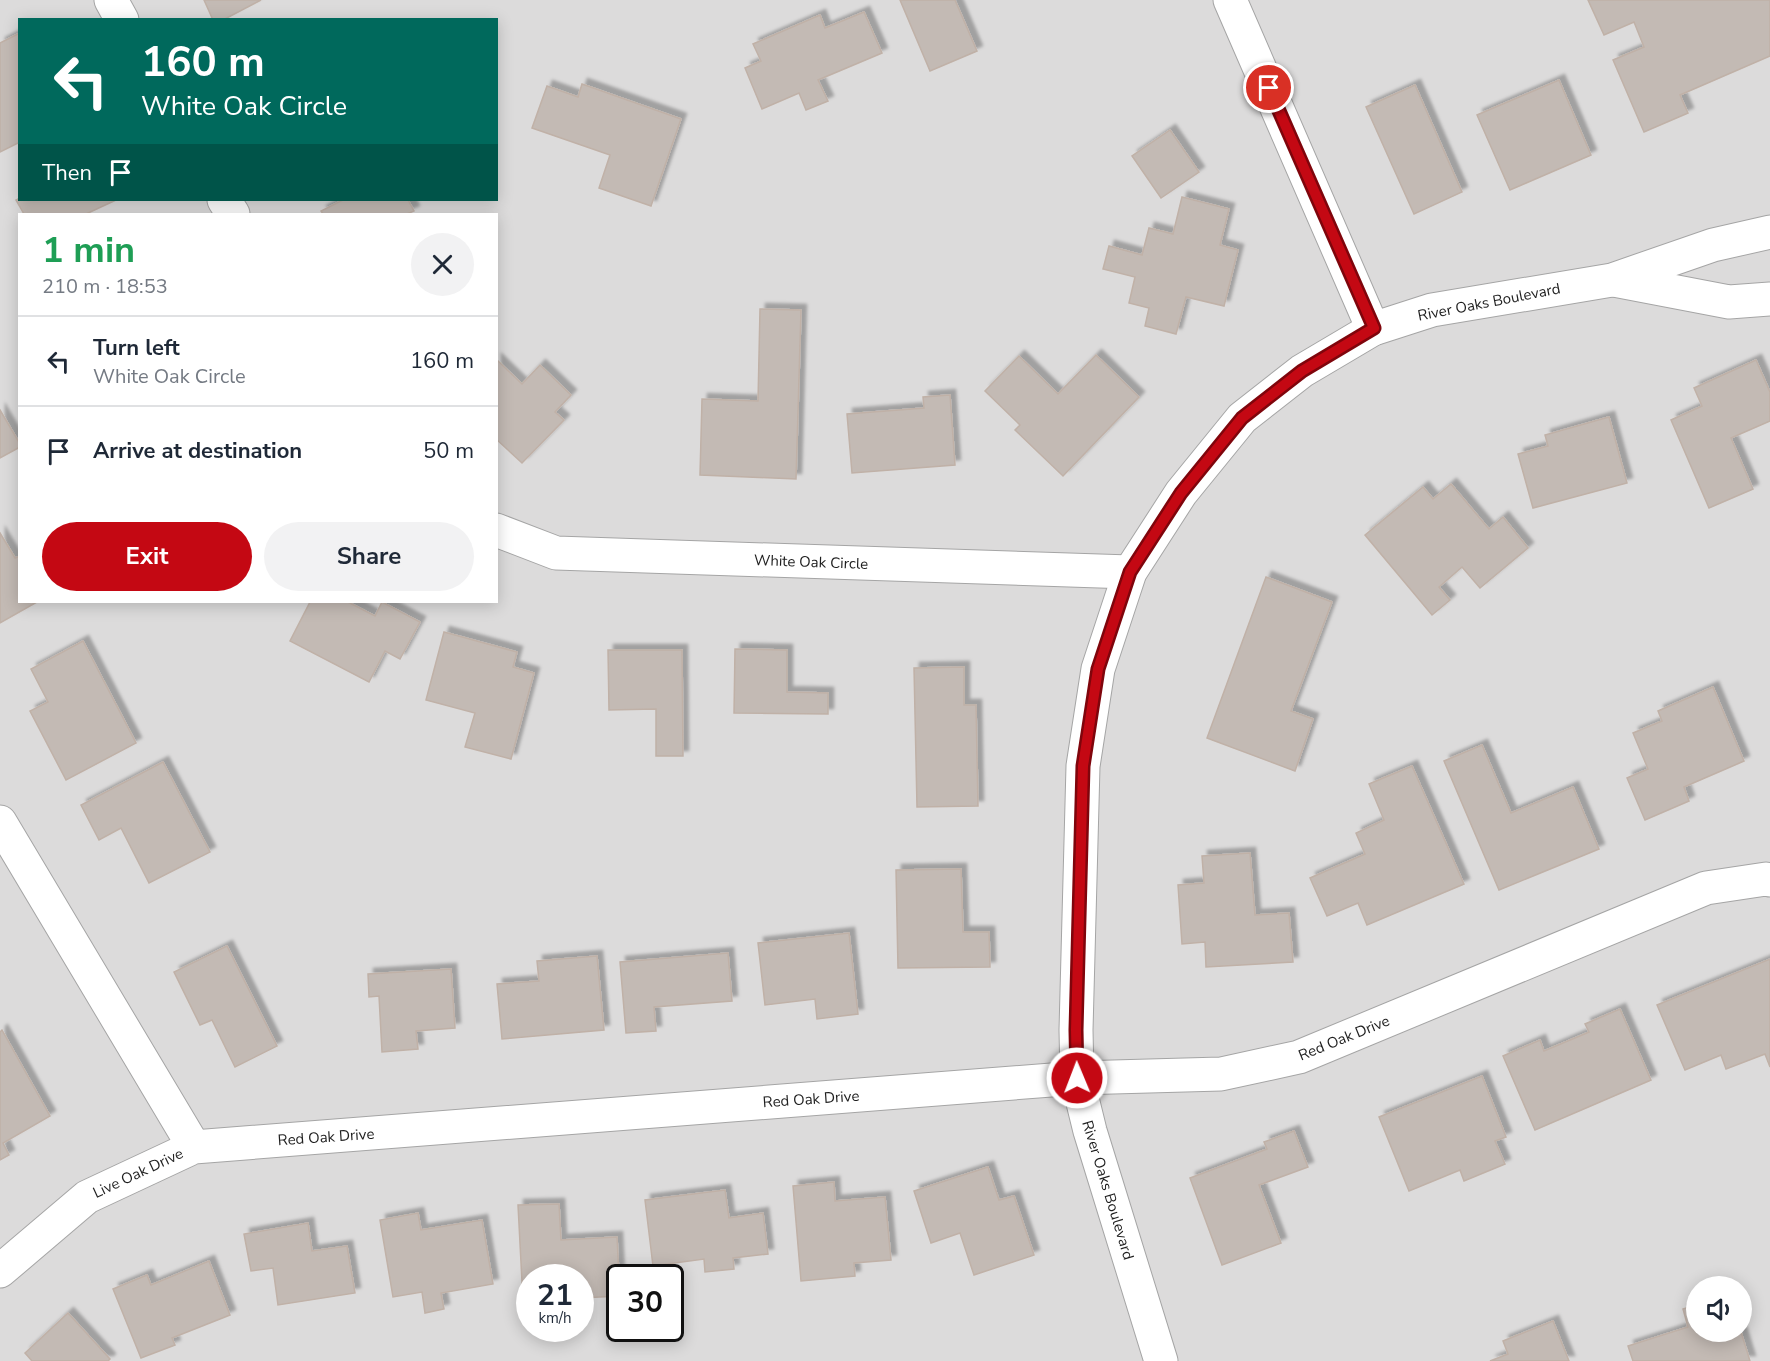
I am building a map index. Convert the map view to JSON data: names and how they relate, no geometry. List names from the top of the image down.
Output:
{
  "streets": {
    "street": [
      "River Oaks Boulevard",
      "White Oak Circle",
      "Red Oak Drive",
      "Live Oak Drive"
    ]
  },
  "crossings": [
    ["River Oaks Boulevard", "White Oak Circle"],
    ["River Oaks Boulevard", "Red Oak Drive"],
    ["Red Oak Drive", "Live Oak Drive"]
  ],
  "page": {
    "turn": ["160 m", "White Oak Circle"],
    "then": "Then",
    "heading": ["1 min", "210 m · 18:53"],
    "list": [
      {
        "name": "Turn left",
        "note": "White Oak Circle",
        "value": "160 m"
      },
      {
        "name": "Arrive at destination",
        "value": "50 m"
      }
    ],
    "buttons": ["Exit", "Share"],
    "speed": "21 km/h",
    "limit": "30"
  }
}
